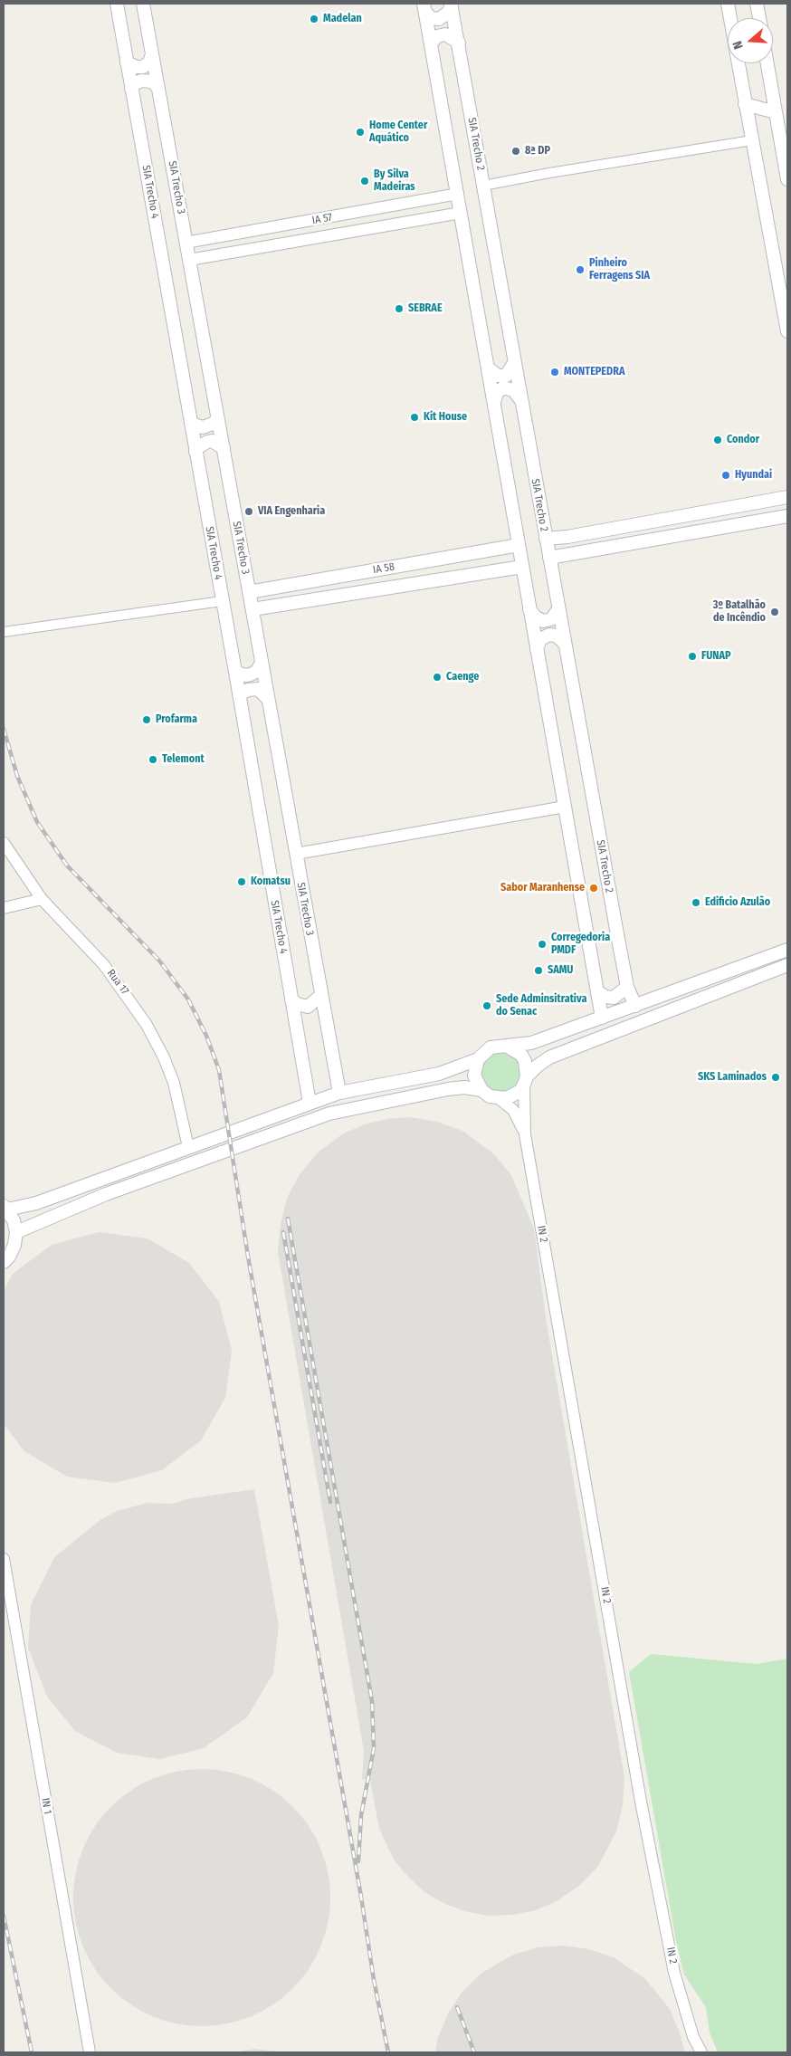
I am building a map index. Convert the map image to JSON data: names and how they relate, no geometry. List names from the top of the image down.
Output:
{
  "streets": {
    "main road": [
      "SIA Trecho 2",
      "SIA Trecho 3",
      "SIA Trecho 4",
      "IA 58"
    ],
    "street": [
      "IA 57",
      "Rua 17",
      "IN 2",
      "IN 1"
    ]
  },
  "crossings": [
    ["SIA Trecho 3", "IA 57"],
    ["SIA Trecho 3", "IA 58"]
  ],
  "places": [
    "Madelan",
    "Home Center Aquático",
    "8ª DP",
    "By Silva Madeiras",
    "Pinheiro Ferragens SIA",
    "SEBRAE",
    "MONTEPEDRA",
    "Kit House",
    "Condor",
    "Hyundai",
    "VIA Engenharia",
    "3º Batalhão de Incêndio",
    "FUNAP",
    "Caenge",
    "Profarma",
    "Telemont",
    "Komatsu",
    "Sabor Maranhense",
    "Edificio Azulão",
    "Corregedoria PMDF",
    "SAMU",
    "Sede Adminsitrativa do Senac",
    "SKS Laminados"
  ],
  "north": "left"
}
